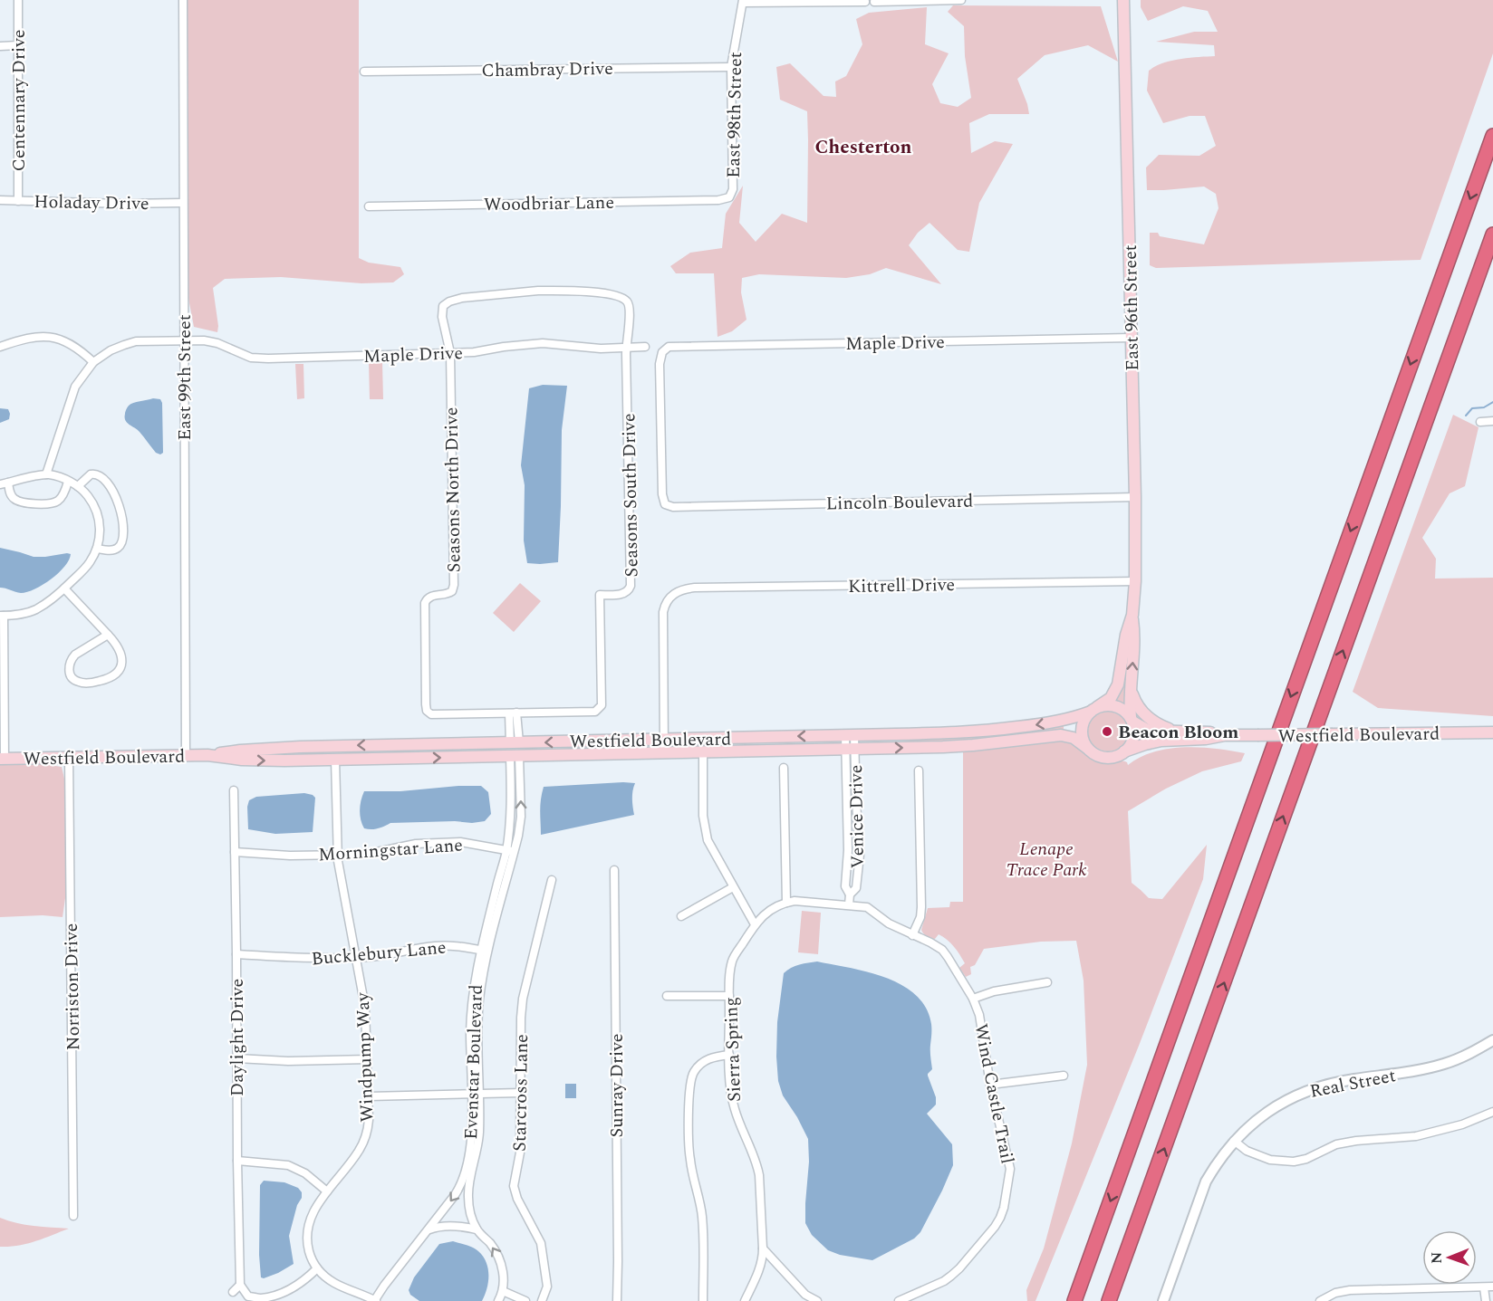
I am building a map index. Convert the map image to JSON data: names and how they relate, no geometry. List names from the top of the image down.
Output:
{
  "streets": {
    "main road": ["East 96th Street", "Westfield Boulevard"],
    "street": [
      "Chambray Drive",
      "Centennary Drive",
      "East 98th Street",
      "Holaday Drive",
      "Woodbriar Lane",
      "Maple Drive",
      "East 99th Street",
      "Seasons North Drive",
      "Seasons South Drive",
      "Lincoln Boulevard",
      "Kittrell Drive",
      "Venice Drive",
      "Morningstar Lane",
      "Bucklebury Lane",
      "Norriston Drive",
      "Daylight Drive",
      "Sierra Spring",
      "Windpump Way",
      "Evenstar Boulevard",
      "Real Street",
      "Sunray Drive",
      "Starcross Lane",
      "Wind Castle Trail"
    ]
  },
  "crossings": [
    ["Chambray Drive", "East 98th Street"],
    ["Centennary Drive", "Holaday Drive"],
    ["East 98th Street", "Woodbriar Lane"],
    ["Holaday Drive", "East 99th Street"],
    ["East 96th Street", "Maple Drive"],
    ["East 96th Street", "Lincoln Boulevard"],
    ["East 96th Street", "Kittrell Drive"],
    ["East 96th Street", "Westfield Boulevard"],
    ["Maple Drive", "East 99th Street"],
    ["Maple Drive", "Seasons North Drive"],
    ["Maple Drive", "Seasons South Drive"],
    ["Maple Drive", "Lincoln Boulevard"],
    ["East 99th Street", "Westfield Boulevard"],
    ["Seasons North Drive", "Seasons South Drive"],
    ["Kittrell Drive", "Westfield Boulevard"],
    ["Westfield Boulevard", "Venice Drive"],
    ["Westfield Boulevard", "Norriston Drive"],
    ["Westfield Boulevard", "Windpump Way"],
    ["Westfield Boulevard", "Evenstar Boulevard"],
    ["Venice Drive", "Sierra Spring"],
    ["Venice Drive", "Wind Castle Trail"],
    ["Morningstar Lane", "Daylight Drive"],
    ["Morningstar Lane", "Windpump Way"],
    ["Morningstar Lane", "Evenstar Boulevard"],
    ["Bucklebury Lane", "Daylight Drive"],
    ["Bucklebury Lane", "Windpump Way"],
    ["Bucklebury Lane", "Evenstar Boulevard"],
    ["Sierra Spring", "Wind Castle Trail"]
  ],
  "districts": ["Chesterton"],
  "parks": ["Lenape Trace Park"],
  "places": ["Beacon Bloom"],
  "north": "left"
}
